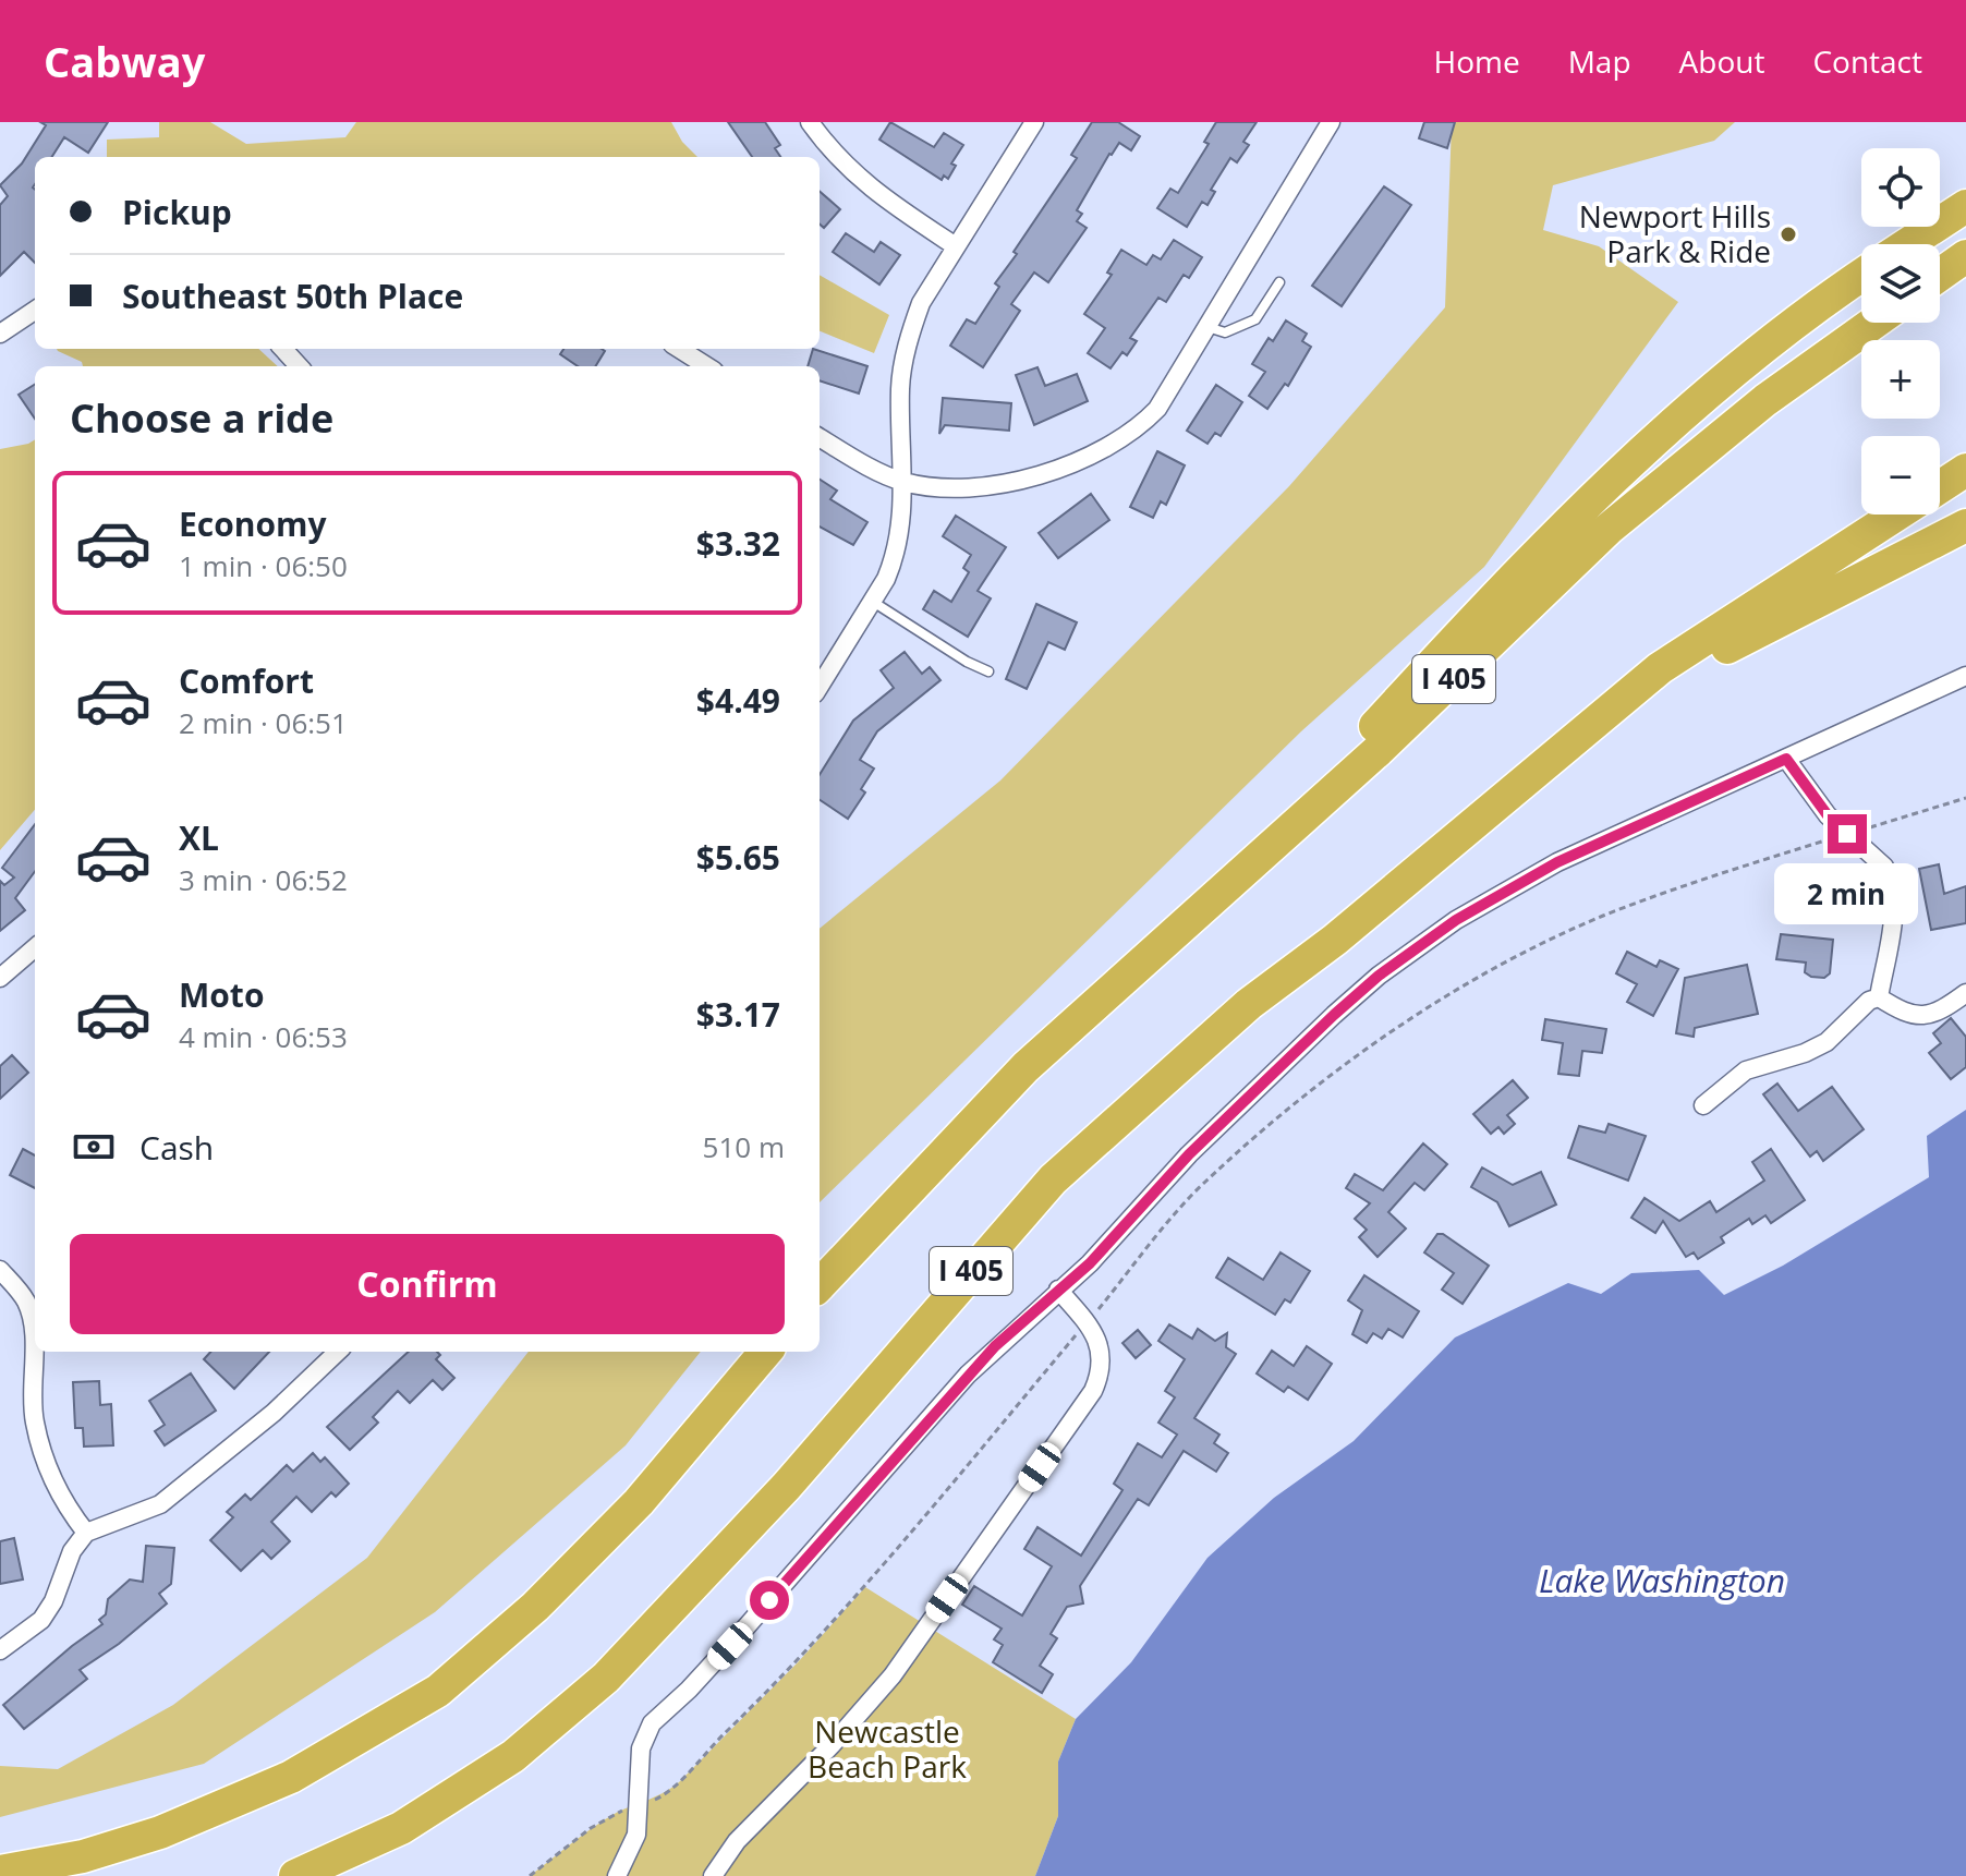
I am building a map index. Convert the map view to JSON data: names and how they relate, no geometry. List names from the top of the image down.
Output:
{
  "streets": {
    "highway": ["I 405"]
  },
  "water": ["Lake Washington"],
  "parks": ["Newcastle Beach Park"],
  "places": ["Newport Hills Park & Ride"],
  "page": {
    "header": "Cabway",
    "nav": [
      "Home",
      "Map",
      "About",
      "Contact"
    ],
    "map_buttons": ["+", "−"],
    "banner": ["Pickup", "Southeast 50th Place"],
    "heading": "Choose a ride",
    "list": [
      {
        "name": "Economy",
        "note": "1 min · 06:50",
        "value": "$3.32"
      },
      {
        "name": "Comfort",
        "note": "2 min · 06:51",
        "value": "$4.49"
      },
      {
        "name": "XL",
        "note": "3 min · 06:52",
        "value": "$5.65"
      },
      {
        "name": "Moto",
        "note": "4 min · 06:53",
        "value": "$3.17"
      }
    ],
    "bubble": "2 min",
    "pay": ["Cash", "510 m"],
    "buttons": "Confirm"
  }
}
